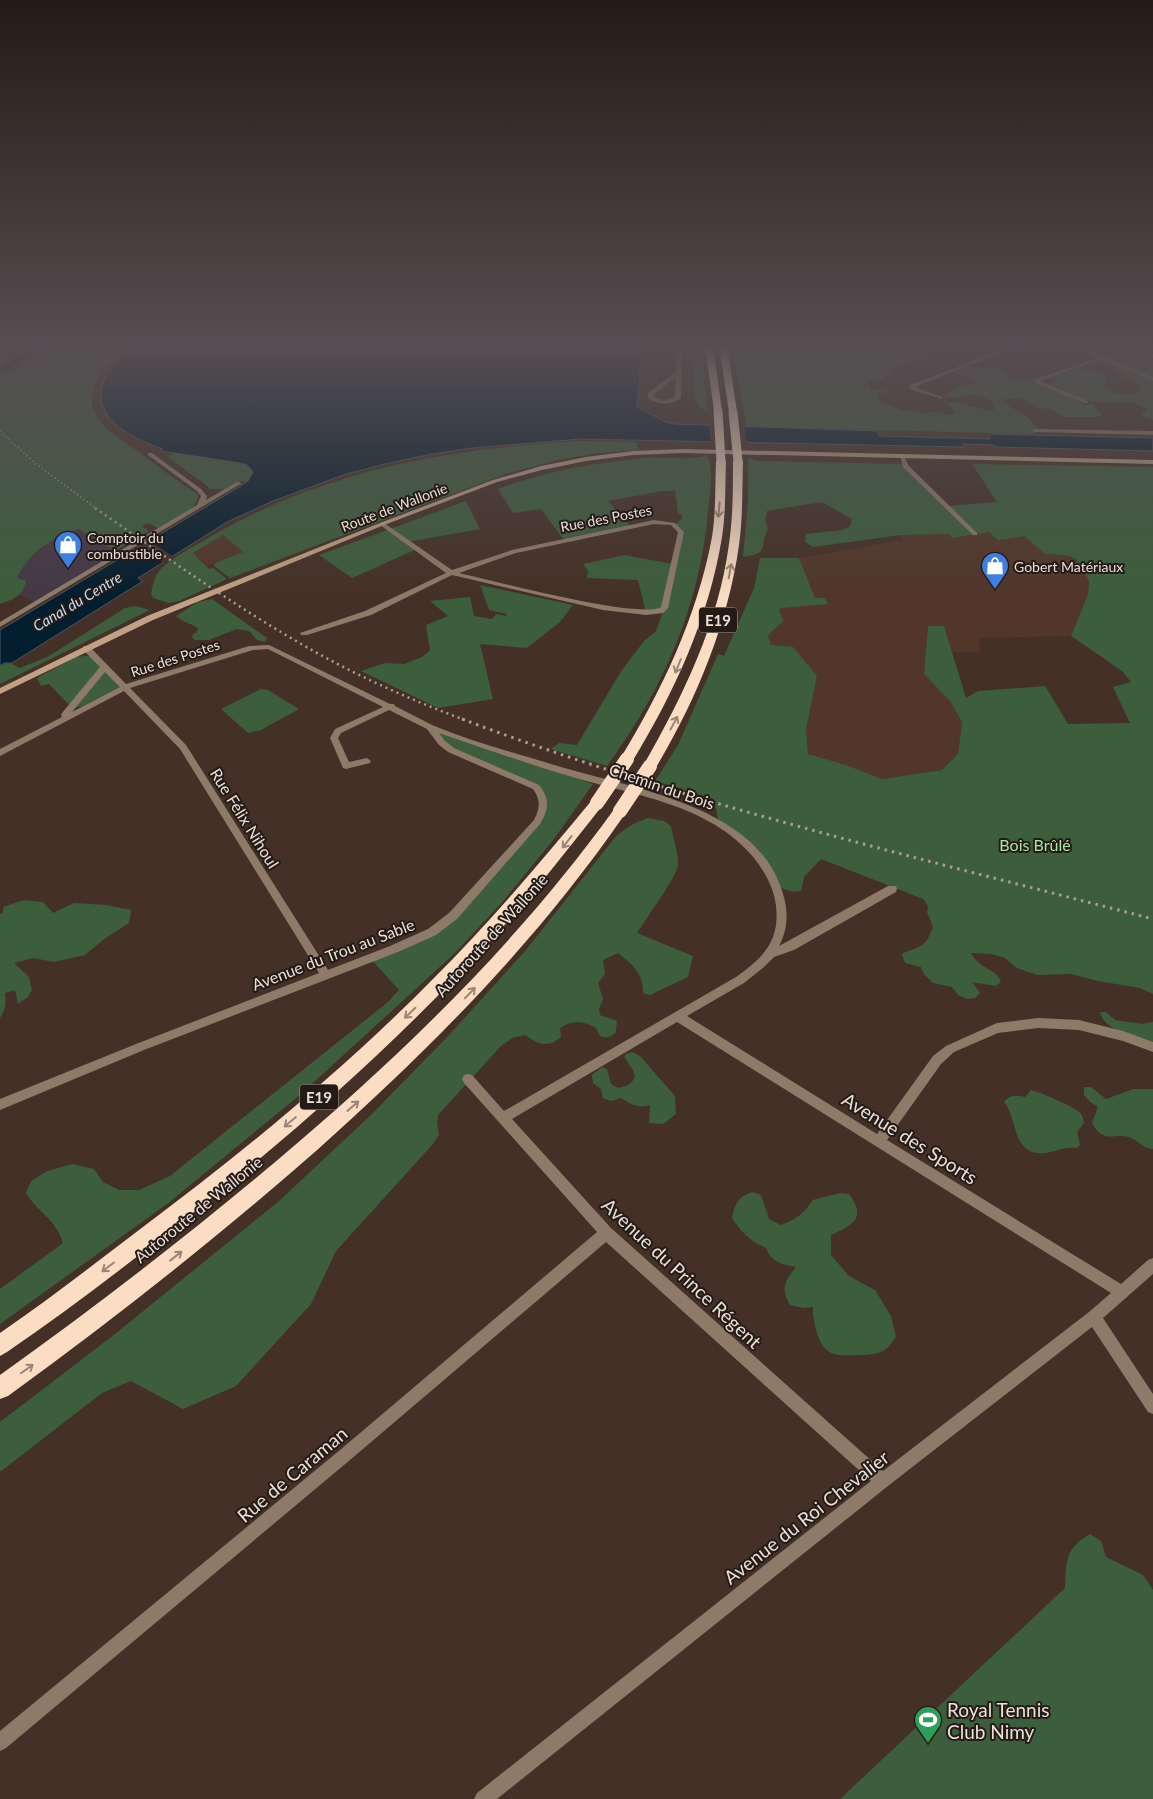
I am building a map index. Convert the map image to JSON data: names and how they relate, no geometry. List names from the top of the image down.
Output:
{
  "streets": {
    "highway": ["E19", "Autoroute de Wallonie"],
    "main road": ["Route de Wallonie"],
    "street": [
      "Rue des Postes",
      "Chemin du Bois",
      "Rue Félix Nihoul",
      "Avenue du Trou au Sable",
      "Avenue des Sports",
      "Avenue du Prince Régent",
      "Rue de Caraman",
      "Avenue du Roi Chevalier"
    ]
  },
  "crossings": [
    ["Route de Wallonie", "Rue des Postes"],
    ["Rue des Postes", "Rue Félix Nihoul"],
    ["Rue des Postes", "Avenue du Trou au Sable"],
    ["Chemin du Bois", "Avenue du Trou au Sable"],
    ["Chemin du Bois", "Avenue des Sports"],
    ["Chemin du Bois", "Avenue du Prince Régent"],
    ["Rue Félix Nihoul", "Avenue du Trou au Sable"],
    ["Avenue des Sports", "Avenue du Roi Chevalier"],
    ["Avenue du Prince Régent", "Rue de Caraman"],
    ["Avenue du Prince Régent", "Avenue du Roi Chevalier"]
  ],
  "water": ["Canal du Centre"],
  "parks": ["Bois Brûlé"],
  "places": {
    "shop": ["Comptoir du combustible", "Gobert Matériaux"],
    "sports": ["Royal Tennis Club Nimy"]
  }
}
